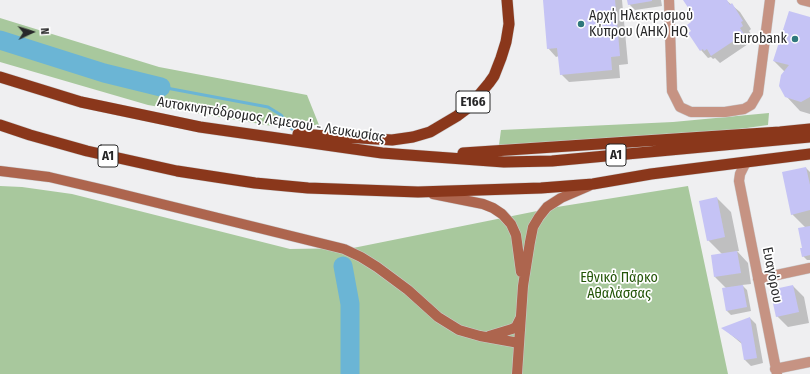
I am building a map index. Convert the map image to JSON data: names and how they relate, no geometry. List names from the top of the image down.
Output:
{
  "streets": {
    "highway": ["E166", "Αυτοκινητόδρομος Λεμεσού - Λευκωσίας", "A1"],
    "street": ["Ευαγόρου"]
  },
  "crossings": [
    ["E166", "Αυτοκινητόδρομος Λεμεσού - Λευκωσίας"],
    ["Αυτοκινητόδρομος Λεμεσού - Λευκωσίας", "A1"],
    ["A1", "Ευαγόρου"]
  ],
  "parks": ["Εθνικό Πάρκο Αθαλάσσας"],
  "places": ["Αρχή Ηλεκτρισμού Κύπρου (ΑΗΚ) HQ", "Eurobank"],
  "north": "right"
}
